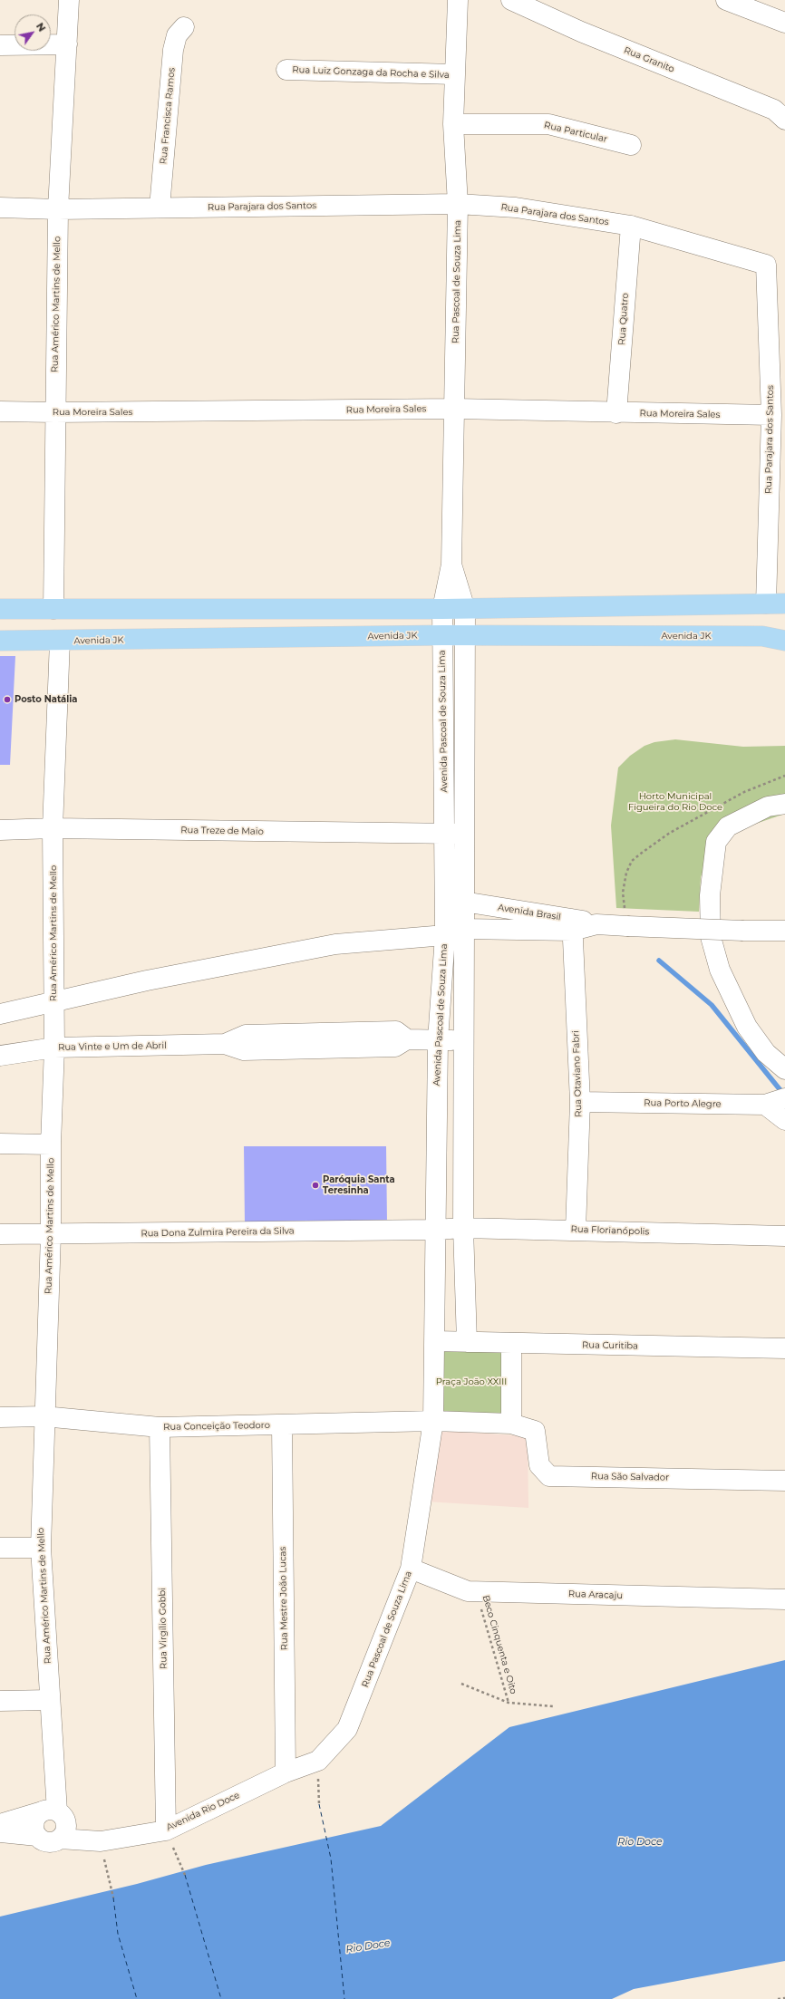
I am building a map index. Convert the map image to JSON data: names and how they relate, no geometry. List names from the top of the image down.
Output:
{
  "streets": {
    "main road": ["Avenida JK"],
    "street": [
      "Rua Granito",
      "Rua Luiz Gonzaga da Rocha e Silva",
      "Rua Francisca Ramos",
      "Rua Particular",
      "Rua Parajara dos Santos",
      "Rua Pascoal de Souza Lima",
      "Rua Américo Martins de Mello",
      "Rua Quatro",
      "Rua Moreira Sales",
      "Avenida Pascoal de Souza Lima",
      "Rua Treze de Maio",
      "Avenida Brasil",
      "Rua Vinte e Um de Abril",
      "Rua Otaviano Fabri",
      "Rua Porto Alegre",
      "Rua Florianópolis",
      "Rua Dona Zulmira Pereira da Silva",
      "Rua Curitiba",
      "Rua Conceição Teodoro",
      "Rua São Salvador",
      "Rua Aracaju",
      "Rua Mestre João Lucas",
      "Rua Virgílio Gobbi",
      "Avenida Rio Doce"
    ],
    "path": ["Beco Cinquenta e Oito"]
  },
  "crossings": [
    ["Rua Luiz Gonzaga da Rocha e Silva", "Rua Pascoal de Souza Lima"],
    ["Rua Francisca Ramos", "Rua Parajara dos Santos"],
    ["Rua Particular", "Rua Pascoal de Souza Lima"],
    ["Rua Parajara dos Santos", "Rua Pascoal de Souza Lima"],
    ["Rua Parajara dos Santos", "Rua Américo Martins de Mello"],
    ["Rua Parajara dos Santos", "Rua Quatro"],
    ["Rua Parajara dos Santos", "Rua Moreira Sales"],
    ["Rua Pascoal de Souza Lima", "Rua Moreira Sales"],
    ["Rua Pascoal de Souza Lima", "Avenida Pascoal de Souza Lima"],
    ["Rua Pascoal de Souza Lima", "Rua Conceição Teodoro"],
    ["Rua Pascoal de Souza Lima", "Rua Aracaju"],
    ["Rua Pascoal de Souza Lima", "Avenida Rio Doce"],
    ["Rua Américo Martins de Mello", "Rua Moreira Sales"],
    ["Rua Américo Martins de Mello", "Avenida JK"],
    ["Rua Américo Martins de Mello", "Rua Treze de Maio"],
    ["Rua Américo Martins de Mello", "Rua Vinte e Um de Abril"],
    ["Rua Américo Martins de Mello", "Rua Dona Zulmira Pereira da Silva"],
    ["Rua Américo Martins de Mello", "Rua Conceição Teodoro"],
    ["Rua Américo Martins de Mello", "Avenida Rio Doce"],
    ["Rua Quatro", "Rua Moreira Sales"],
    ["Avenida JK", "Avenida Pascoal de Souza Lima"],
    ["Avenida Pascoal de Souza Lima", "Rua Treze de Maio"],
    ["Avenida Pascoal de Souza Lima", "Avenida Brasil"],
    ["Avenida Pascoal de Souza Lima", "Rua Vinte e Um de Abril"],
    ["Avenida Pascoal de Souza Lima", "Rua Florianópolis"],
    ["Avenida Pascoal de Souza Lima", "Rua Dona Zulmira Pereira da Silva"],
    ["Avenida Pascoal de Souza Lima", "Rua Curitiba"],
    ["Avenida Pascoal de Souza Lima", "Rua Conceição Teodoro"],
    ["Avenida Brasil", "Rua Otaviano Fabri"],
    ["Rua Otaviano Fabri", "Rua Porto Alegre"],
    ["Rua Otaviano Fabri", "Rua Florianópolis"],
    ["Rua Florianópolis", "Rua Dona Zulmira Pereira da Silva"],
    ["Rua Conceição Teodoro", "Rua Mestre João Lucas"],
    ["Rua Conceição Teodoro", "Rua Virgílio Gobbi"],
    ["Rua Aracaju", "Beco Cinquenta e Oito"],
    ["Rua Mestre João Lucas", "Avenida Rio Doce"],
    ["Rua Virgílio Gobbi", "Avenida Rio Doce"]
  ],
  "water": ["Rio Doce"],
  "parks": ["Horto Municipal Figueira do Rio Doce", "Praça João XXIII"],
  "places": ["Posto Natália", "Paróquia Santa Teresinha"],
  "north": "top right"
}
